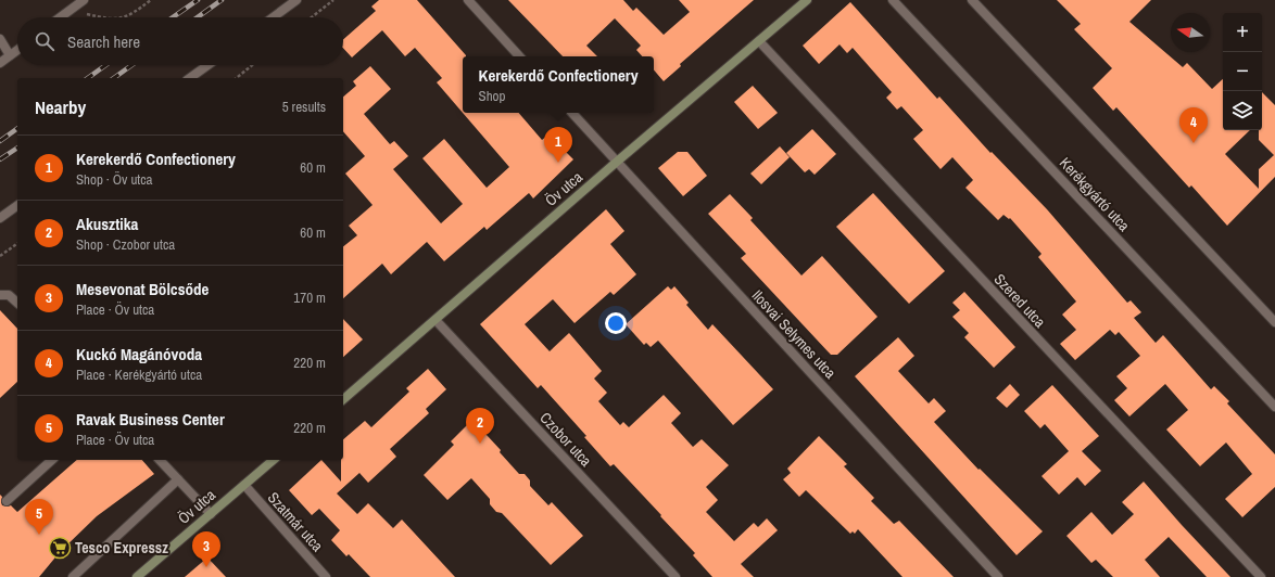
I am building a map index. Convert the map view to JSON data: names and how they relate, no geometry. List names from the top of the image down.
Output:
{
  "streets": {
    "street": [
      "Öv utca",
      "Kerékgyártó utca",
      "Szered utca",
      "Ilosvai Selymes utca",
      "Czobor utca",
      "Szatmár utca"
    ]
  },
  "crossings": [
    ["Öv utca", "Szered utca"],
    ["Öv utca", "Ilosvai Selymes utca"],
    ["Öv utca", "Czobor utca"],
    ["Öv utca", "Szatmár utca"]
  ],
  "places": {
    "supermarket": ["Tesco Expressz"]
  },
  "north": "left",
  "page": {
    "map_buttons": ["+", "−"],
    "search": "Search here",
    "popup": ["Kerekerdő Confectionery", "Shop"],
    "heading": ["Nearby", "5 results"],
    "pins": [
      "4",
      "1",
      "2",
      "5",
      "3"
    ],
    "list": [
      {
        "mark": "1",
        "name": "Kerekerdő Confectionery",
        "note": "Shop · Öv utca",
        "value": "60 m"
      },
      {
        "mark": "2",
        "name": "Akusztika",
        "note": "Shop · Czobor utca",
        "value": "60 m"
      },
      {
        "mark": "3",
        "name": "Mesevonat Bölcsőde",
        "note": "Place · Öv utca",
        "value": "170 m"
      },
      {
        "mark": "4",
        "name": "Kuckó Magánóvoda",
        "note": "Place · Kerékgyártó utca",
        "value": "220 m"
      },
      {
        "mark": "5",
        "name": "Ravak Business Center",
        "note": "Place · Öv utca",
        "value": "220 m"
      }
    ]
  }
}
